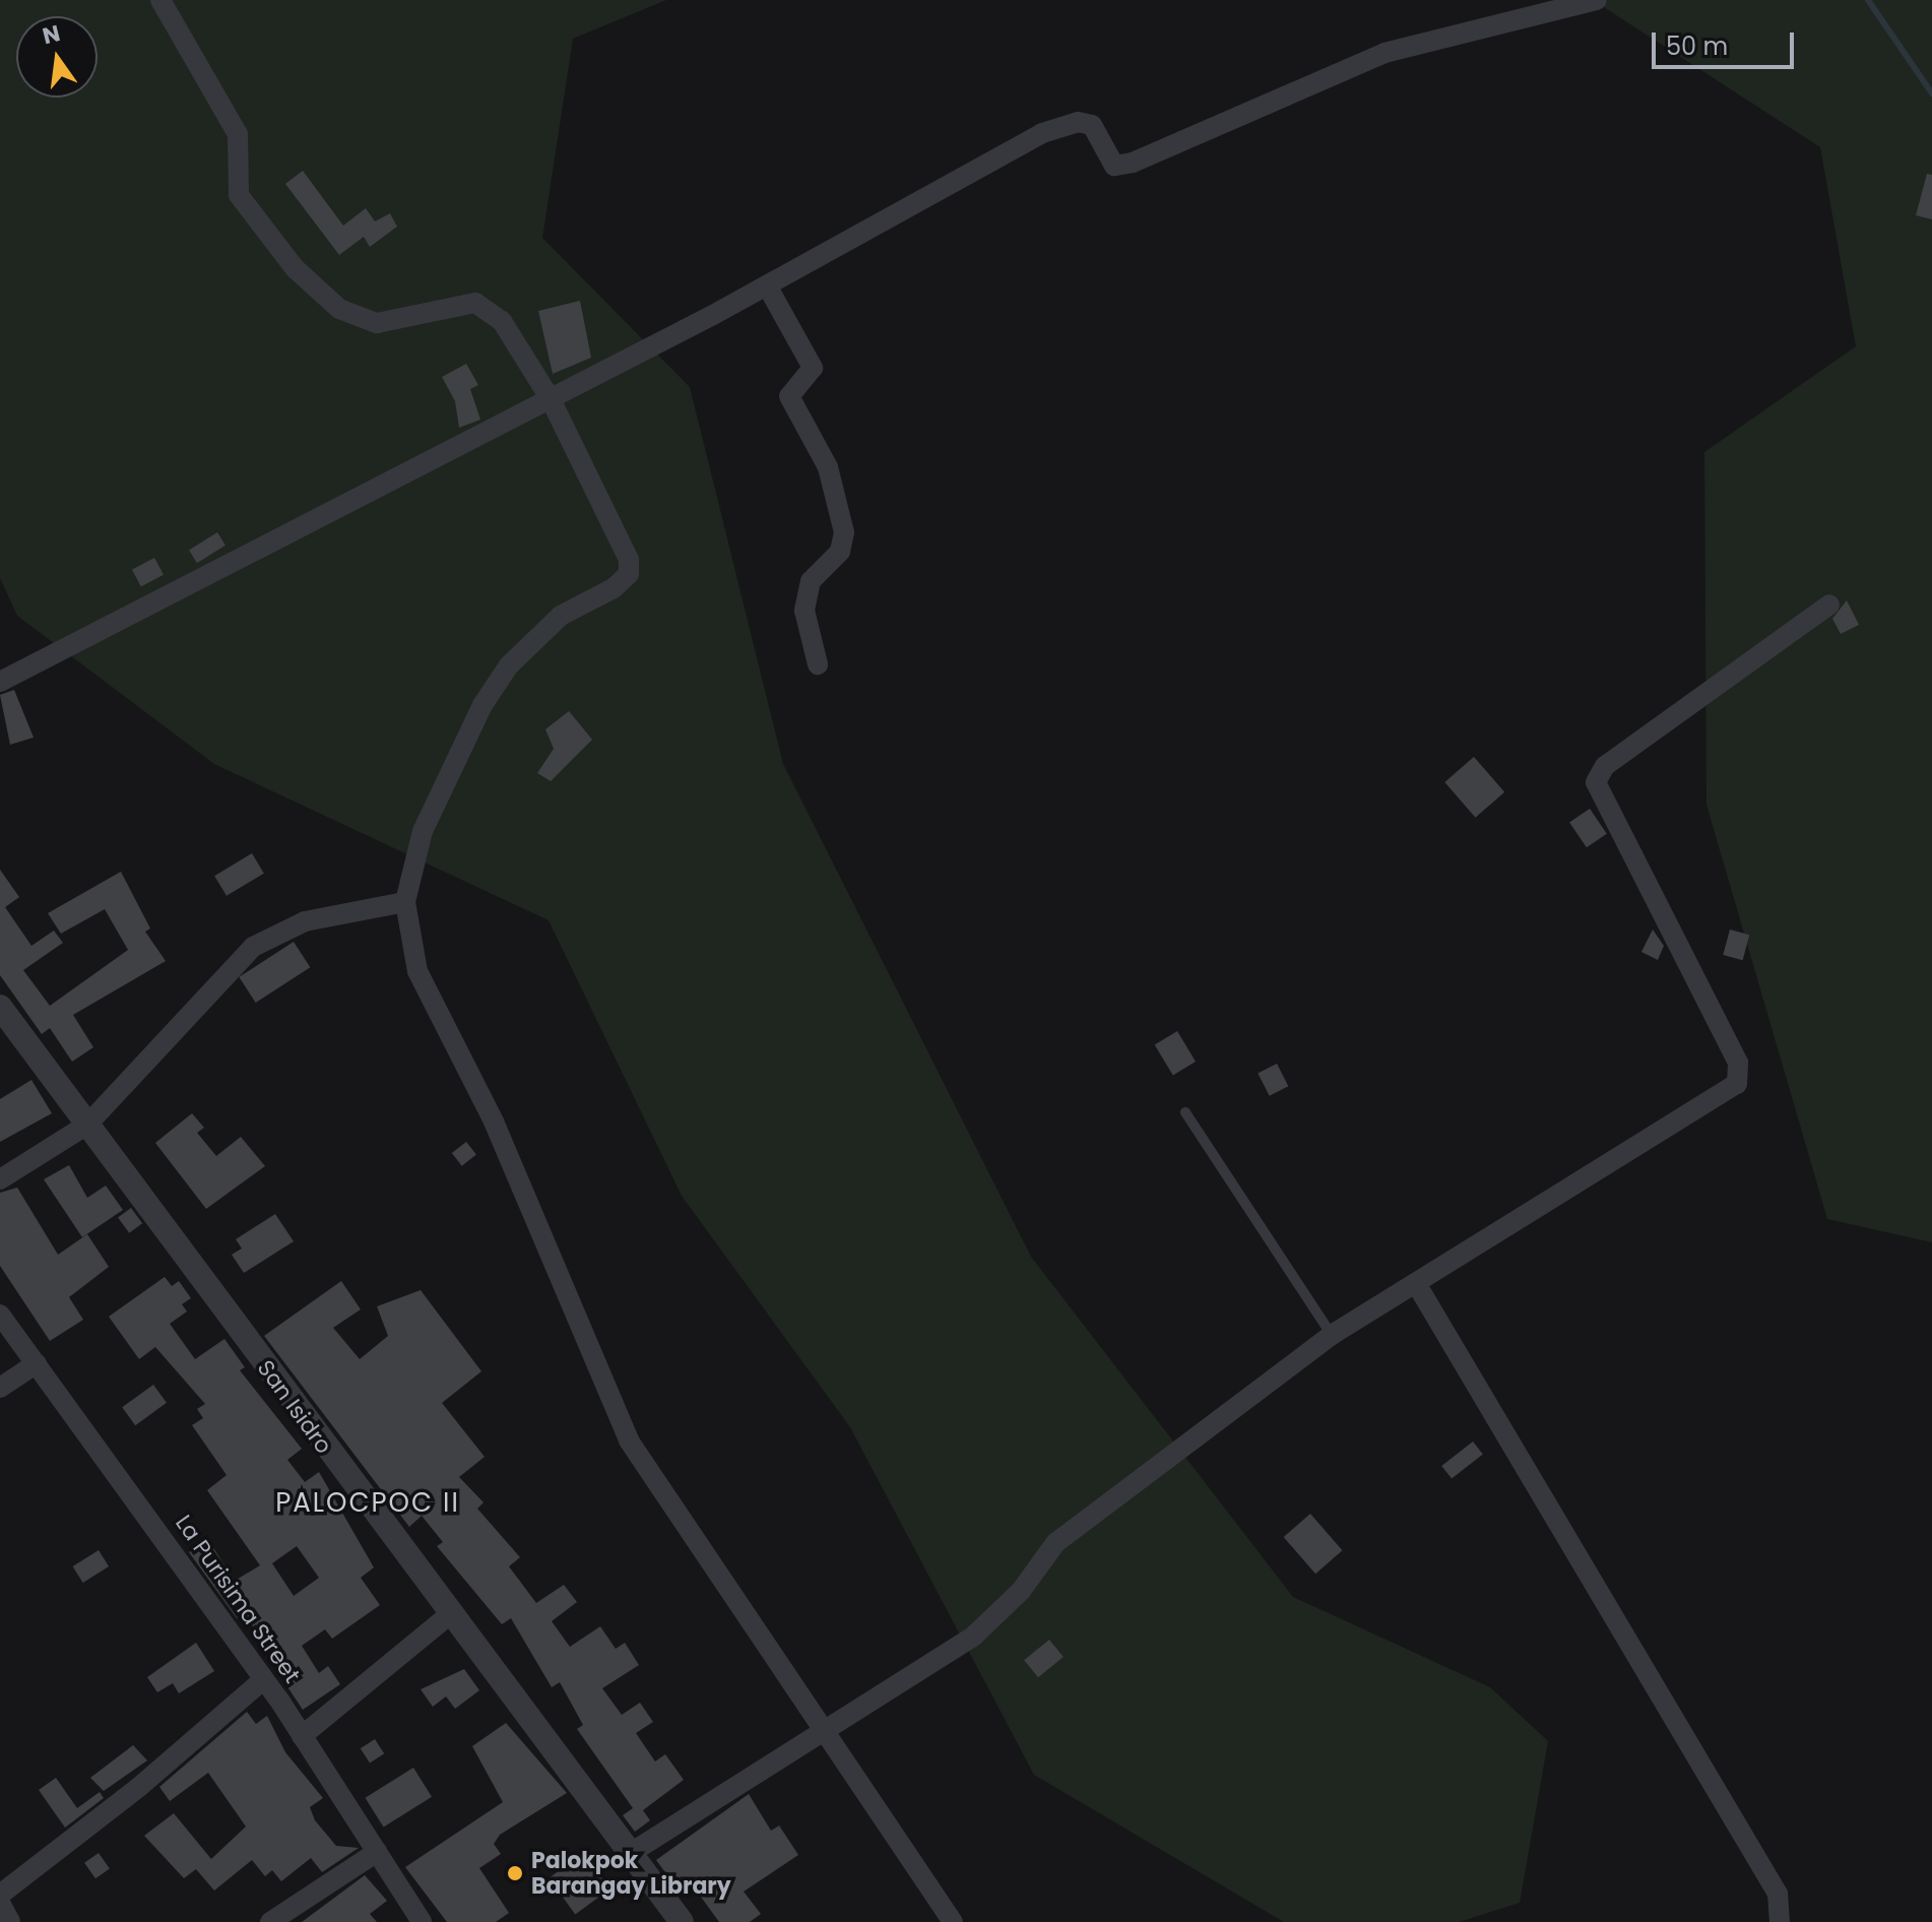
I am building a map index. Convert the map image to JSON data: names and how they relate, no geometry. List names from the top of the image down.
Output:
{
  "streets": {
    "street": ["San Isidro", "La Purisima Street"]
  },
  "districts": ["PALOCPOC II"],
  "places": ["Palokpok Barangay Library"],
  "scale_bar": "50 m",
  "north": "top"
}
